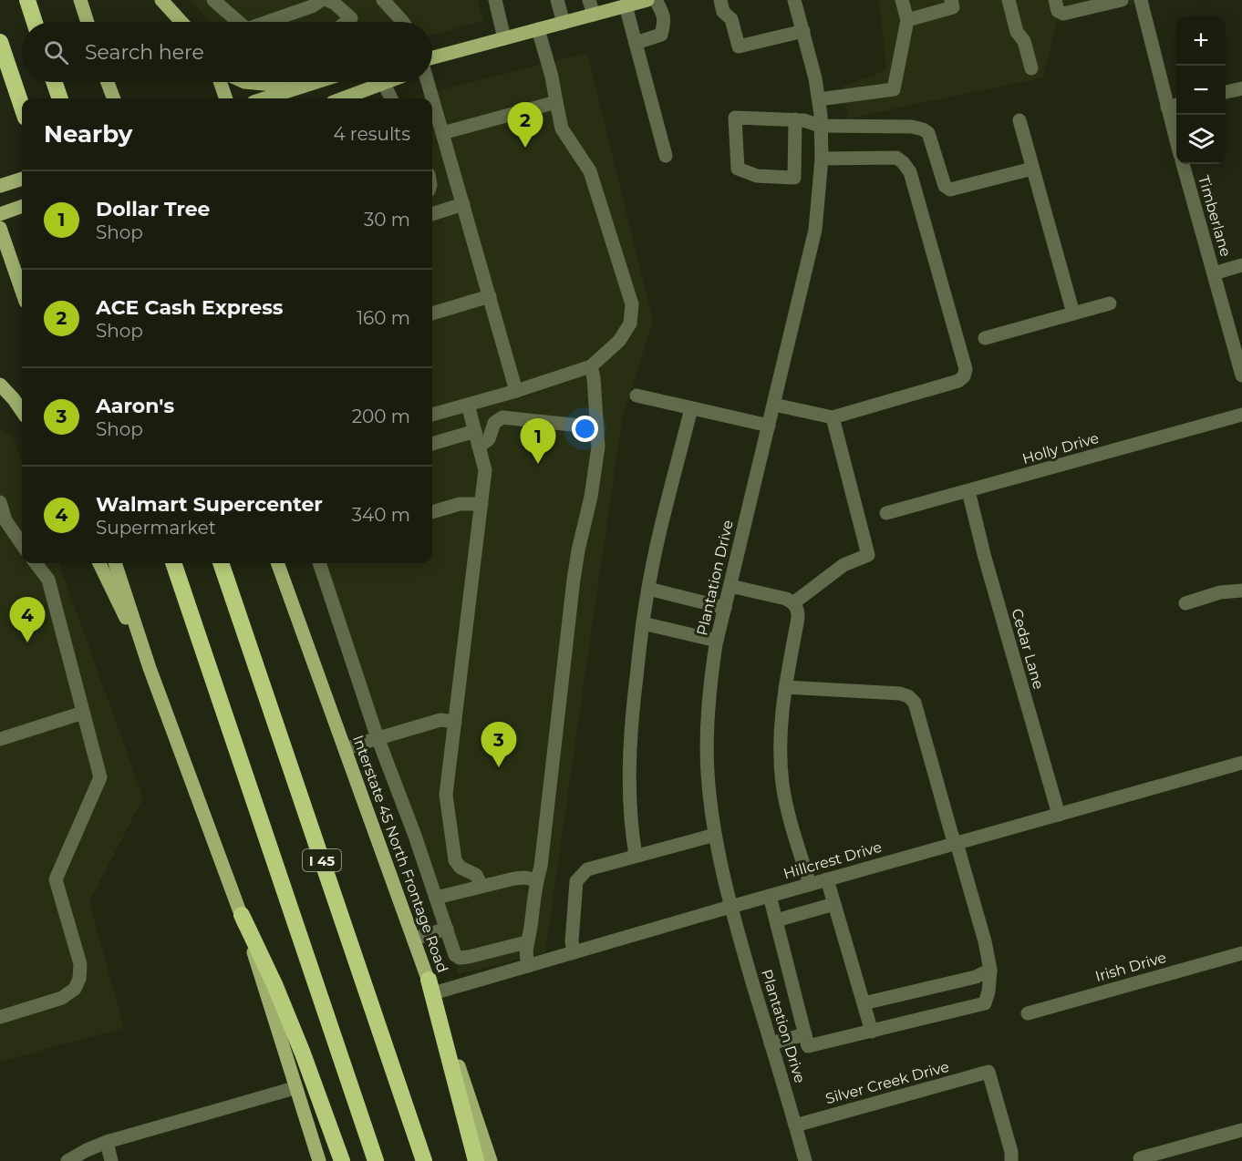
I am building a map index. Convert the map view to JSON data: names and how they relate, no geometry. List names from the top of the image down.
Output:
{
  "streets": {
    "highway": ["I 45"],
    "main road": ["Interstate 45 North Frontage Road"],
    "street": [
      "Timberlane",
      "Holly Drive",
      "Plantation Drive",
      "Cedar Lane",
      "Hillcrest Drive",
      "Irish Drive",
      "Silver Creek Drive"
    ]
  },
  "crossings": [
    ["Holly Drive", "Cedar Lane"],
    ["Plantation Drive", "Hillcrest Drive"],
    ["Plantation Drive", "Silver Creek Drive"],
    ["Cedar Lane", "Hillcrest Drive"],
    ["Interstate 45 North Frontage Road", "Hillcrest Drive"]
  ],
  "page": {
    "map_buttons": ["+", "−"],
    "search": "Search here",
    "heading": ["Nearby", "4 results"],
    "pins": [
      "2",
      "1",
      "4",
      "3"
    ],
    "list": [
      {
        "mark": "1",
        "name": "Dollar Tree",
        "note": "Shop",
        "value": "30 m"
      },
      {
        "mark": "2",
        "name": "ACE Cash Express",
        "note": "Shop",
        "value": "160 m"
      },
      {
        "mark": "3",
        "name": "Aaron's",
        "note": "Shop",
        "value": "200 m"
      },
      {
        "mark": "4",
        "name": "Walmart Supercenter",
        "note": "Supermarket",
        "value": "340 m"
      }
    ]
  }
}
